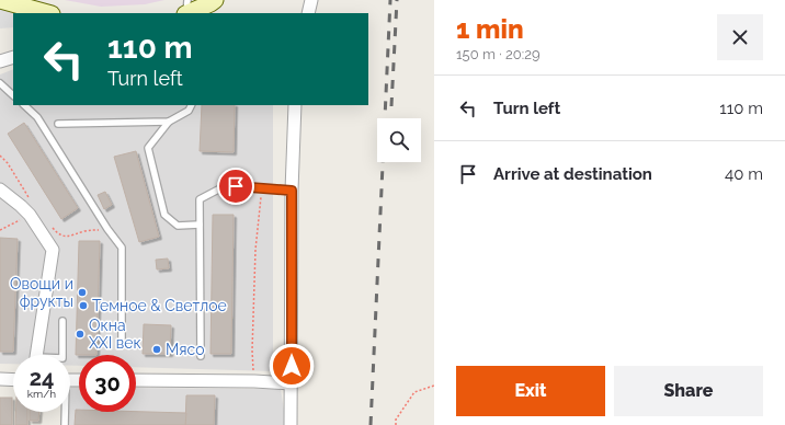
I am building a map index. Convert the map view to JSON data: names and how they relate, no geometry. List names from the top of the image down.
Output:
{
  "places": [
    "Овощи и фрукты",
    "Темное & Светлое",
    "Окна XXI век",
    "Мясо"
  ],
  "page": {
    "heading": ["1 min", "150 m · 20:29"],
    "turn": ["110 m", "Turn left"],
    "list": [
      {
        "name": "Turn left",
        "value": "110 m"
      },
      {
        "name": "Arrive at destination",
        "value": "40 m"
      }
    ],
    "speed": "24 km/h",
    "limit": "30",
    "buttons": ["Exit", "Share"]
  }
}
